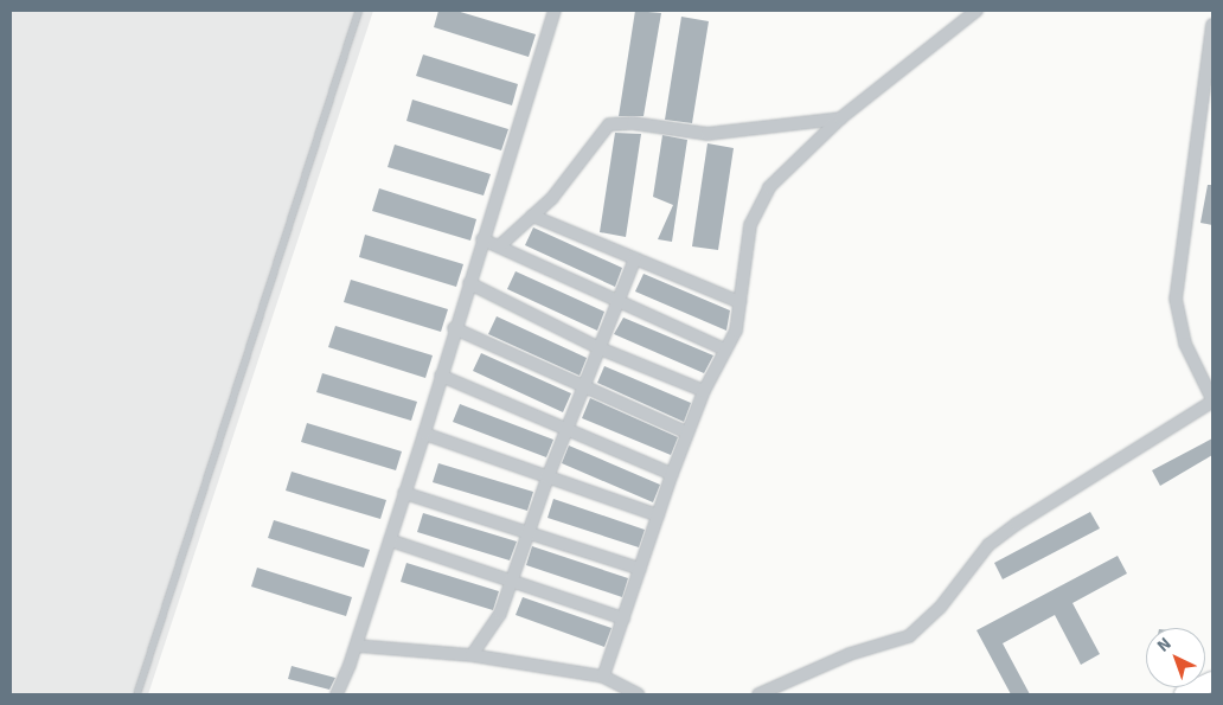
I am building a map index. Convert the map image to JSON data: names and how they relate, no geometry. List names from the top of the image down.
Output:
{
  "north": "top left"
}
